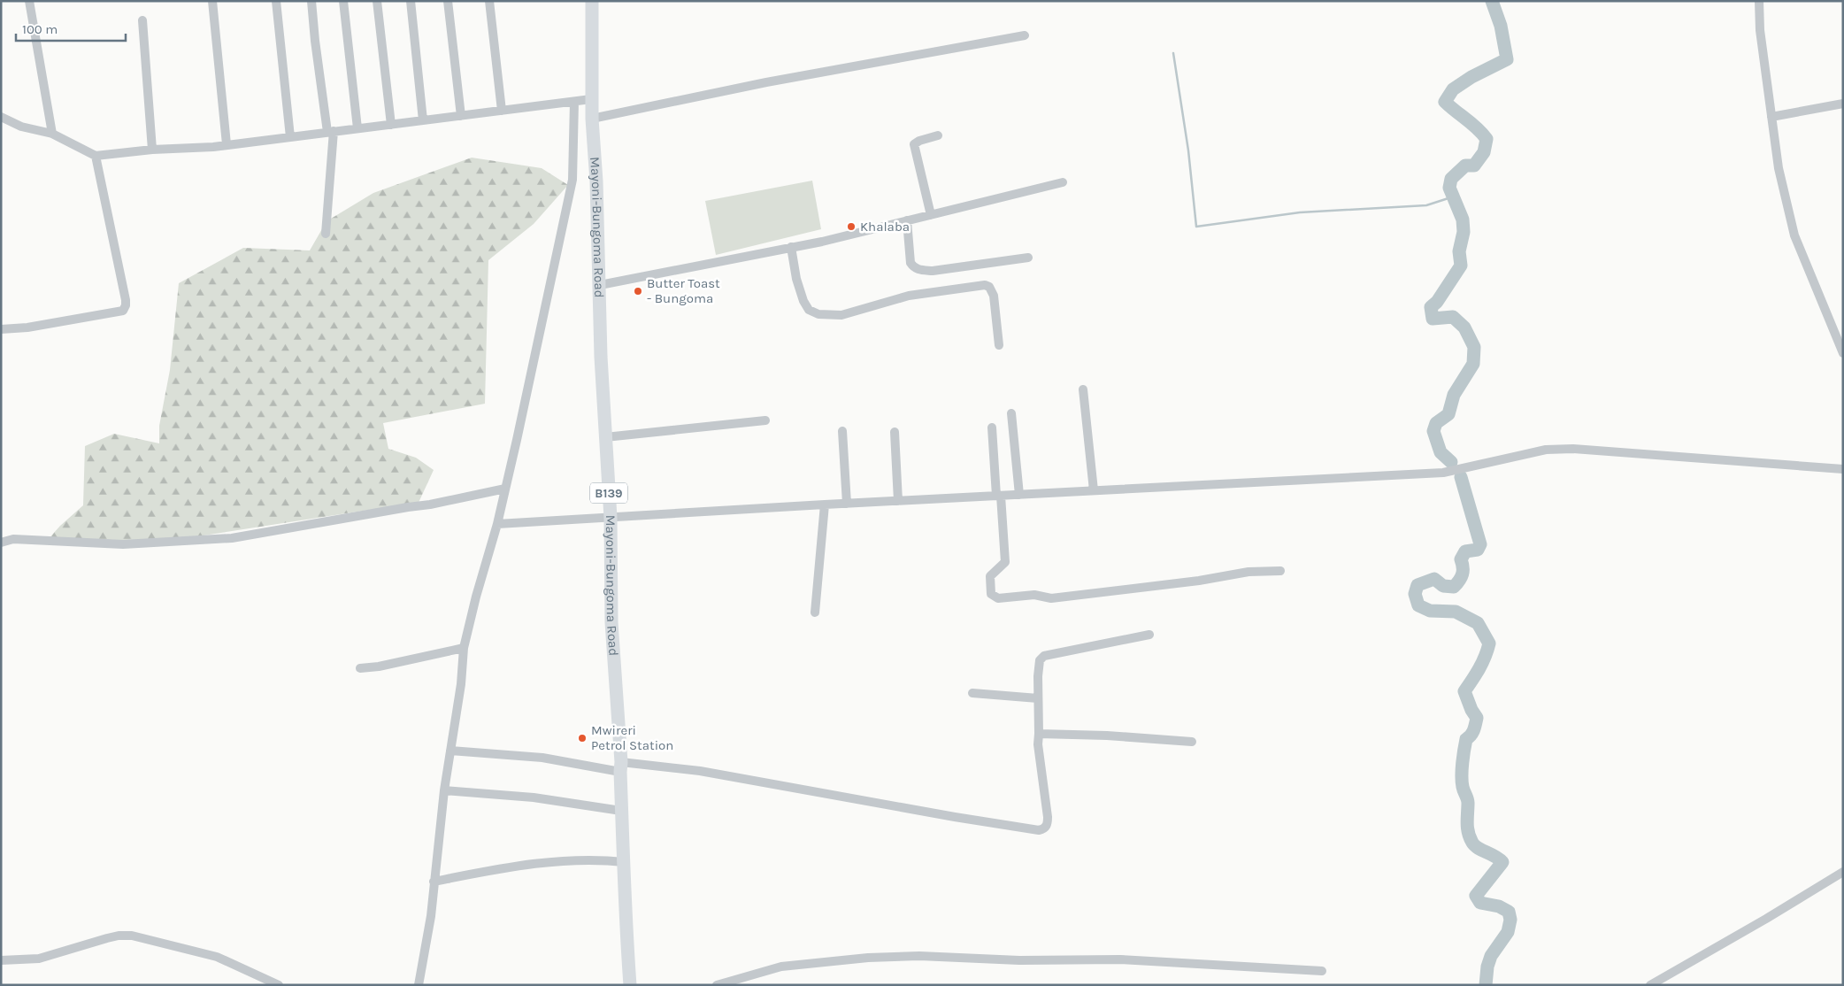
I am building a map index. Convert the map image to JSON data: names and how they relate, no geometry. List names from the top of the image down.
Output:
{
  "streets": {
    "main road": ["Mayoni-Bungoma Road", "B139"]
  },
  "places": ["Khalaba", "Butter Toast - Bungoma", "Mwireri Petrol Station"],
  "scale_bar": "100 m"
}
